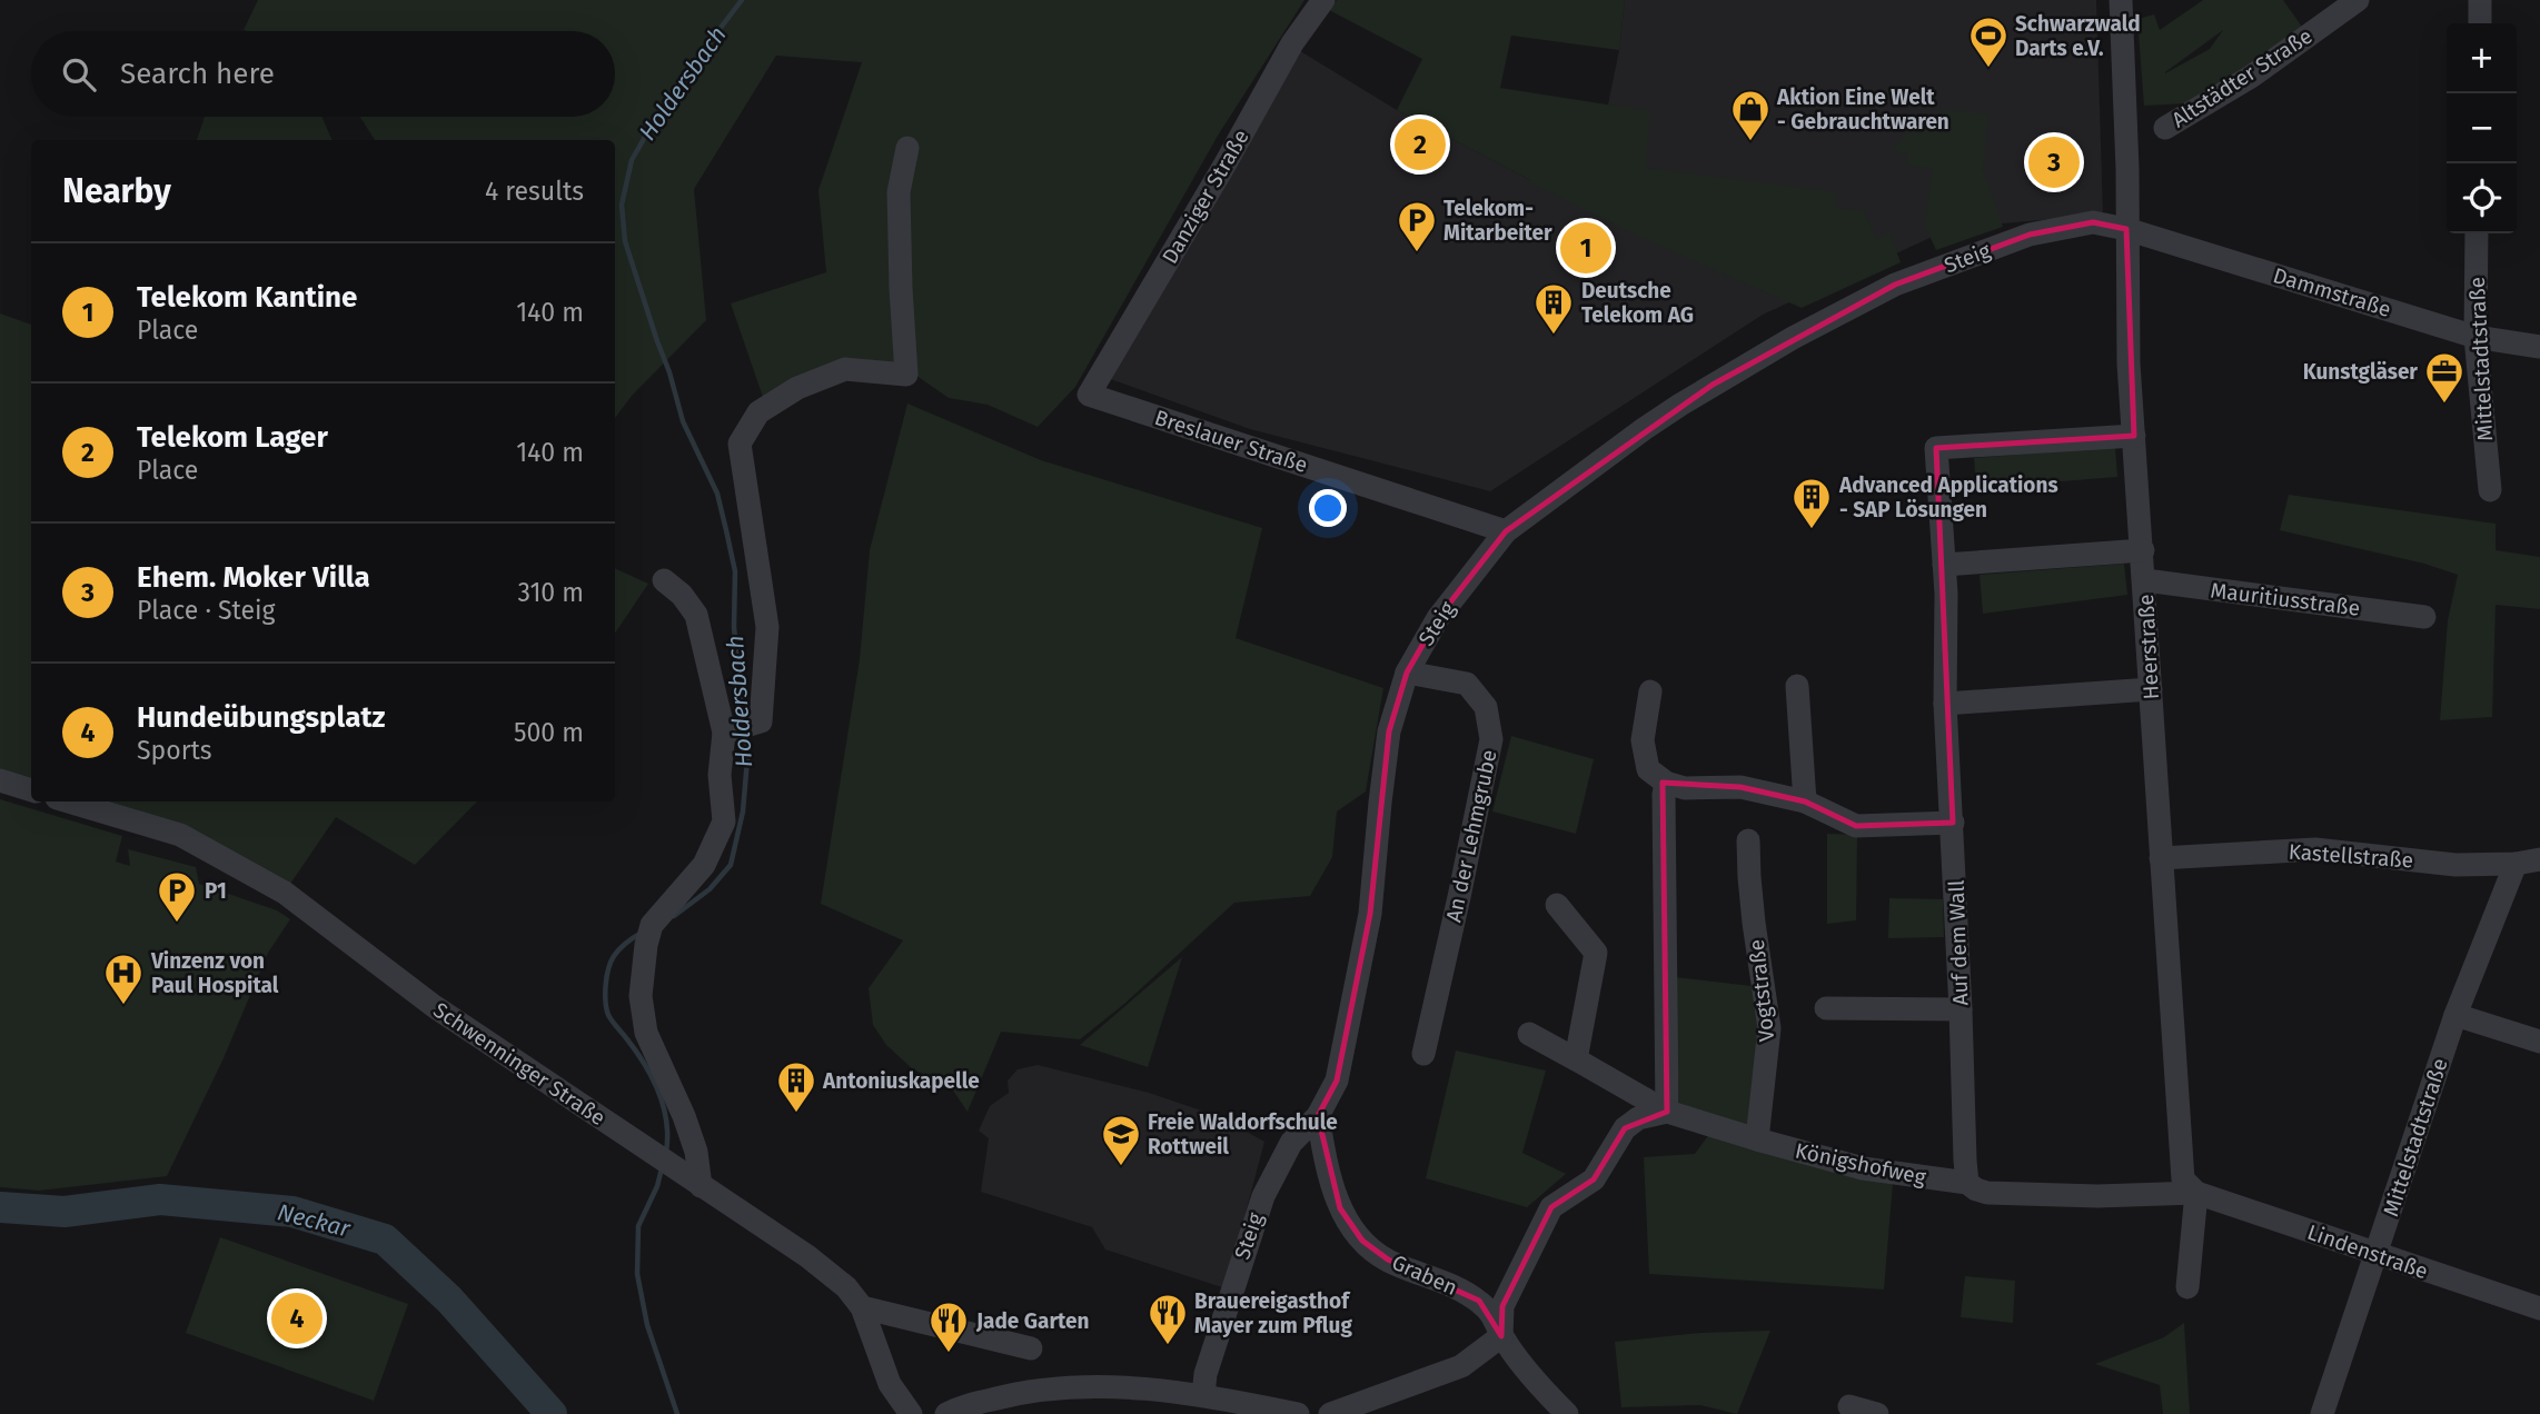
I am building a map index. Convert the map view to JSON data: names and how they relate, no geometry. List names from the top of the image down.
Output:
{
  "streets": {
    "street": [
      "Altstädter Straße",
      "Danziger Straße",
      "Steig",
      "Dammstraße",
      "Mittelstadtstraße",
      "Breslauer Straße",
      "Mauritiusstraße",
      "Heerstraße",
      "An der Lehmgrube",
      "Kastellstraße",
      "Auf dem Wall",
      "Vogtstraße",
      "Schwenninger Straße",
      "Königshofweg",
      "Lindenstraße",
      "Graben"
    ]
  },
  "crossings": [
    ["Danziger Straße", "Breslauer Straße"],
    ["Steig", "Dammstraße"],
    ["Steig", "Breslauer Straße"],
    ["Steig", "Heerstraße"],
    ["Steig", "An der Lehmgrube"],
    ["Steig", "Graben"],
    ["Dammstraße", "Mittelstadtstraße"],
    ["Dammstraße", "Heerstraße"],
    ["Mittelstadtstraße", "Kastellstraße"],
    ["Mittelstadtstraße", "Lindenstraße"],
    ["Mauritiusstraße", "Heerstraße"],
    ["Heerstraße", "Kastellstraße"],
    ["Heerstraße", "Auf dem Wall"],
    ["Heerstraße", "Königshofweg"],
    ["Heerstraße", "Lindenstraße"],
    ["Auf dem Wall", "Königshofweg"],
    ["Vogtstraße", "Königshofweg"],
    ["Königshofweg", "Lindenstraße"]
  ],
  "water": ["Holdersbach", "Neckar"],
  "places": {
    "sports": ["Schwarzwald Darts e.V."],
    "shop": ["Aktion Eine Welt - Gebrauchtwaren"],
    "parking": ["Telekom- Mitarbeiter", "P1"],
    "building": ["Deutsche Telekom AG", "Advanced Applications - SAP Lösungen", "Antoniuskapelle"],
    "office": ["Kunstgläser"],
    "hospital": ["Vinzenz von Paul Hospital"],
    "school or university": ["Freie Waldorfschule Rottweil"],
    "restaurant": ["Brauereigasthof Mayer zum Pflug", "Jade Garten"]
  },
  "page": {
    "map_buttons": ["+", "−"],
    "search": "Search here",
    "pins": [
      "2",
      "3",
      "1",
      "4"
    ],
    "heading": ["Nearby", "4 results"],
    "list": [
      {
        "mark": "1",
        "name": "Telekom Kantine",
        "note": "Place",
        "value": "140 m"
      },
      {
        "mark": "2",
        "name": "Telekom Lager",
        "note": "Place",
        "value": "140 m"
      },
      {
        "mark": "3",
        "name": "Ehem. Moker Villa",
        "note": "Place · Steig",
        "value": "310 m"
      },
      {
        "mark": "4",
        "name": "Hundeübungsplatz",
        "note": "Sports",
        "value": "500 m"
      }
    ]
  }
}
